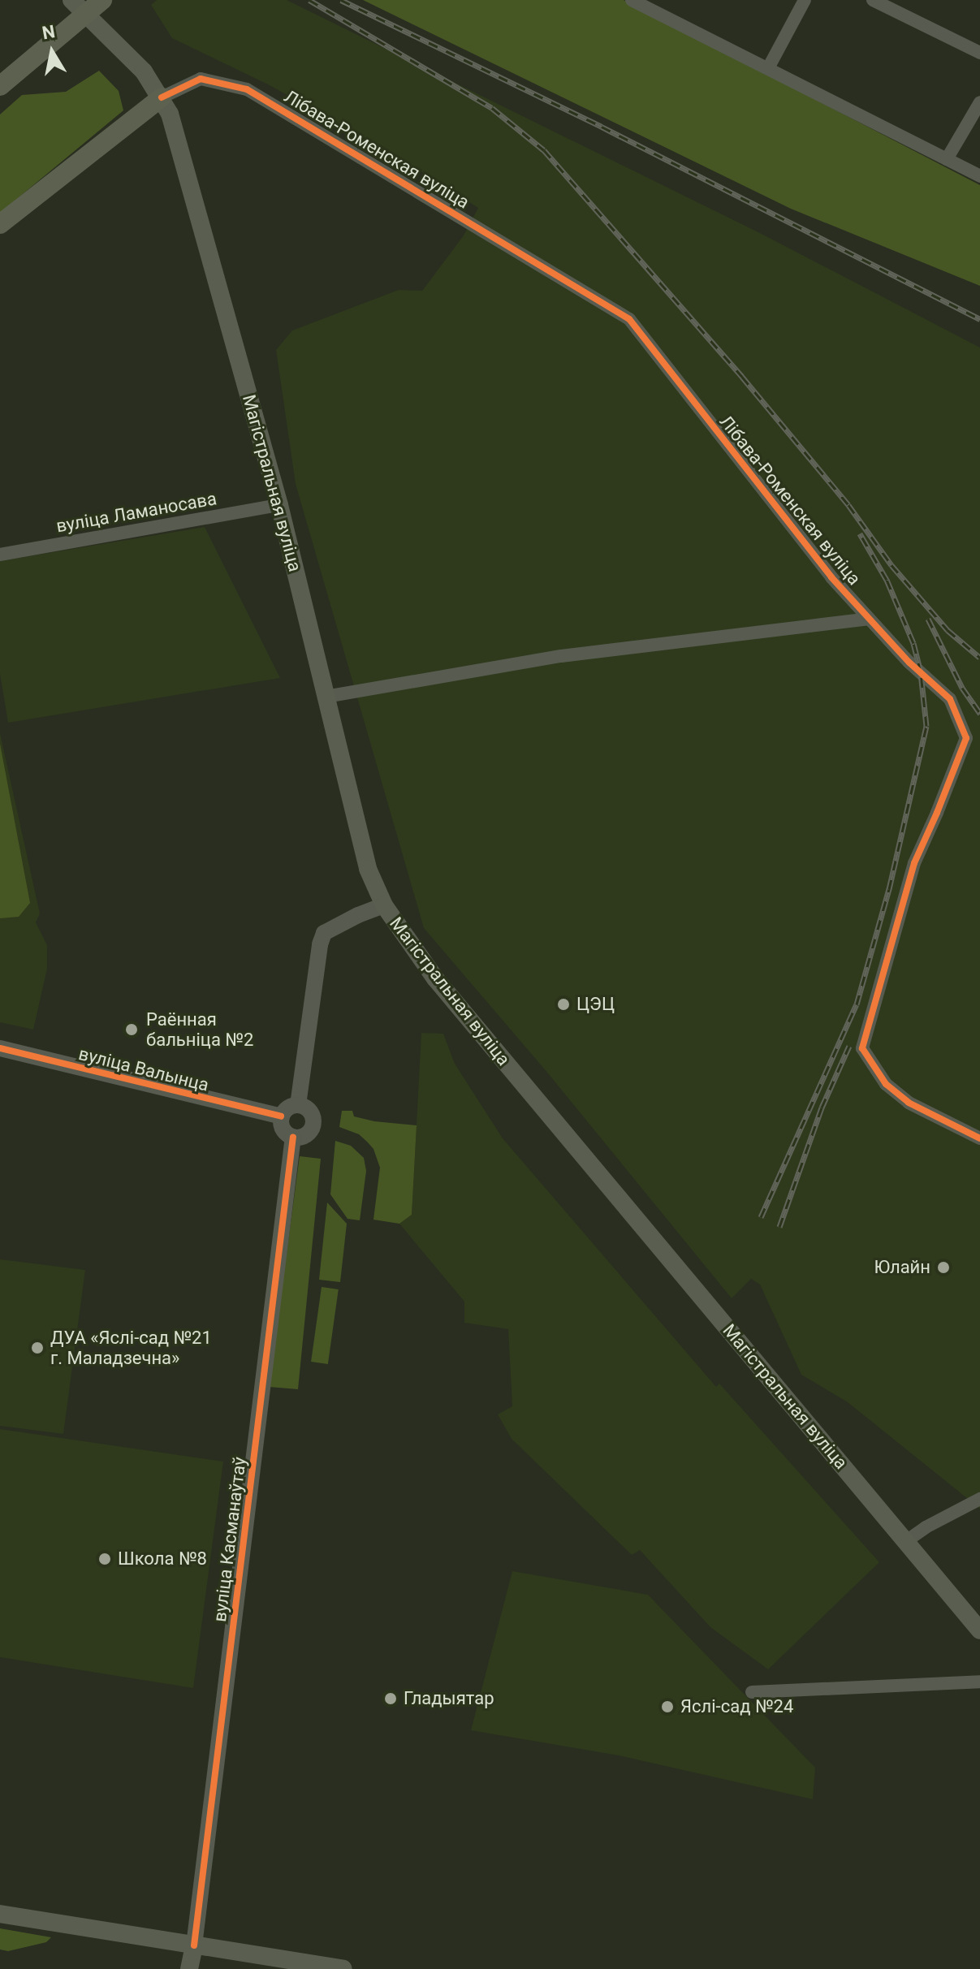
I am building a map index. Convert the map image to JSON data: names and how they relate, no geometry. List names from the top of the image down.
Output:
{
  "streets": {
    "main road": ["Магістральная вуліца"],
    "street": [
      "Лібава-Роменская вуліца",
      "вуліца Ламаносава",
      "вуліца Валынца",
      "вуліца Касманаўтаў"
    ]
  },
  "crossings": [
    ["Лібава-Роменская вуліца", "Магістральная вуліца"],
    ["Магістральная вуліца", "вуліца Ламаносава"],
    ["вуліца Валынца", "вуліца Касманаўтаў"]
  ],
  "places": [
    "ЦЭЦ",
    "Раённая бальніца №2",
    "Юлайн",
    "ДУА «Яслі-сад №21 г. Маладзечна»",
    "Школа №8",
    "Гладыятар",
    "Яслі-сад №24"
  ],
  "north": "top"
}
